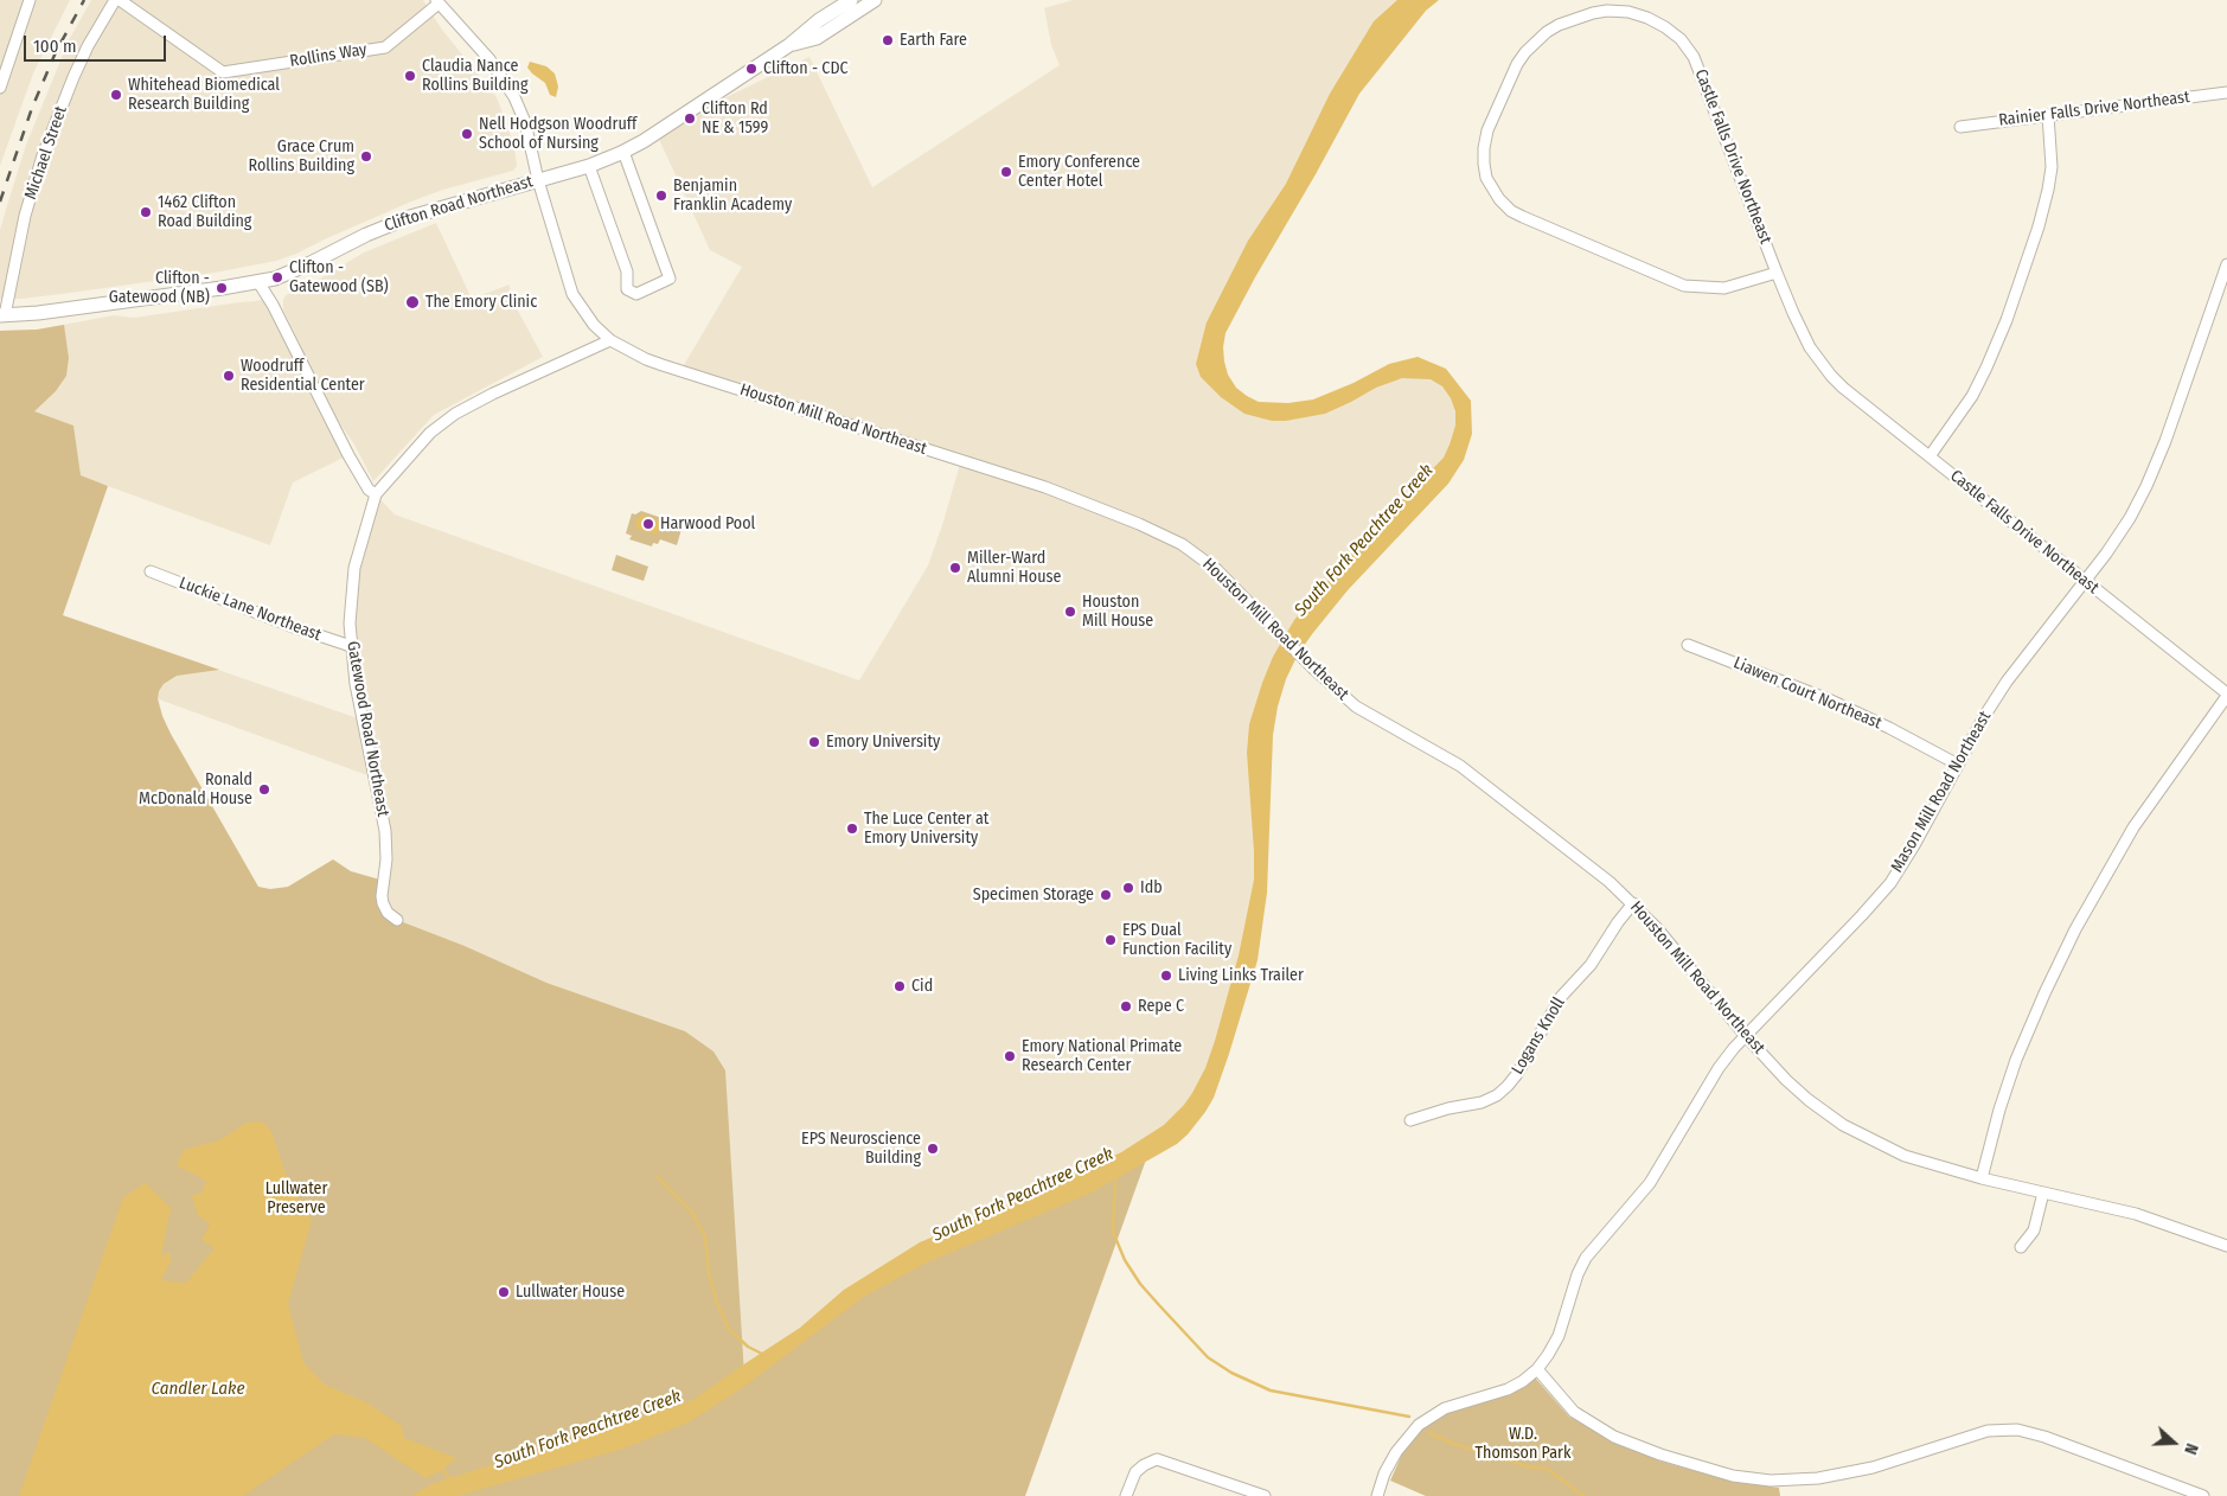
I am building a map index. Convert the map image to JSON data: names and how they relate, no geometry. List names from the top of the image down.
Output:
{
  "streets": {
    "main road": ["Clifton Road Northeast"],
    "street": [
      "Rollins Way",
      "Rainier Falls Drive Northeast",
      "Michael Street",
      "Castle Falls Drive Northeast",
      "Houston Mill Road Northeast",
      "Luckie Lane Northeast",
      "Liawen Court Northeast",
      "Gatewood Road Northeast",
      "Mason Mill Road Northeast",
      "Logans Knoll"
    ]
  },
  "crossings": [
    ["Rollins Way", "Houston Mill Road Northeast"],
    ["Michael Street", "Clifton Road Northeast"],
    ["Castle Falls Drive Northeast", "Mason Mill Road Northeast"],
    ["Clifton Road Northeast", "Houston Mill Road Northeast"],
    ["Houston Mill Road Northeast", "Mason Mill Road Northeast"],
    ["Houston Mill Road Northeast", "Logans Knoll"],
    ["Luckie Lane Northeast", "Gatewood Road Northeast"],
    ["Liawen Court Northeast", "Mason Mill Road Northeast"]
  ],
  "water": ["South Fork Peachtree Creek", "Candler Lake"],
  "parks": ["Lullwater Preserve", "W.D. Thomson Park"],
  "places": [
    "Earth Fare",
    "Clifton - CDC",
    "Claudia Nance Rollins Building",
    "Whitehead Biomedical Research Building",
    "Clifton Rd NE & 1599",
    "Nell Hodgson Woodruff School of Nursing",
    "Grace Crum Rollins Building",
    "Emory Conference Center Hotel",
    "Benjamin Franklin Academy",
    "1462 Clifton Road Building",
    "Clifton - Gatewood (SB)",
    "Clifton - Gatewood (NB)",
    "The Emory Clinic",
    "Woodruff Residential Center",
    "Harwood Pool",
    "Miller-Ward Alumni House",
    "Houston Mill House",
    "Emory University",
    "Ronald McDonald House",
    "The Luce Center at Emory University",
    "Idb",
    "Specimen Storage",
    "EPS Dual Function Facility",
    "Living Links Trailer",
    "Cid",
    "Repe C",
    "Emory National Primate Research Center",
    "EPS Neuroscience Building",
    "Lullwater House"
  ],
  "scale_bar": "100 m",
  "north": "right"
}
